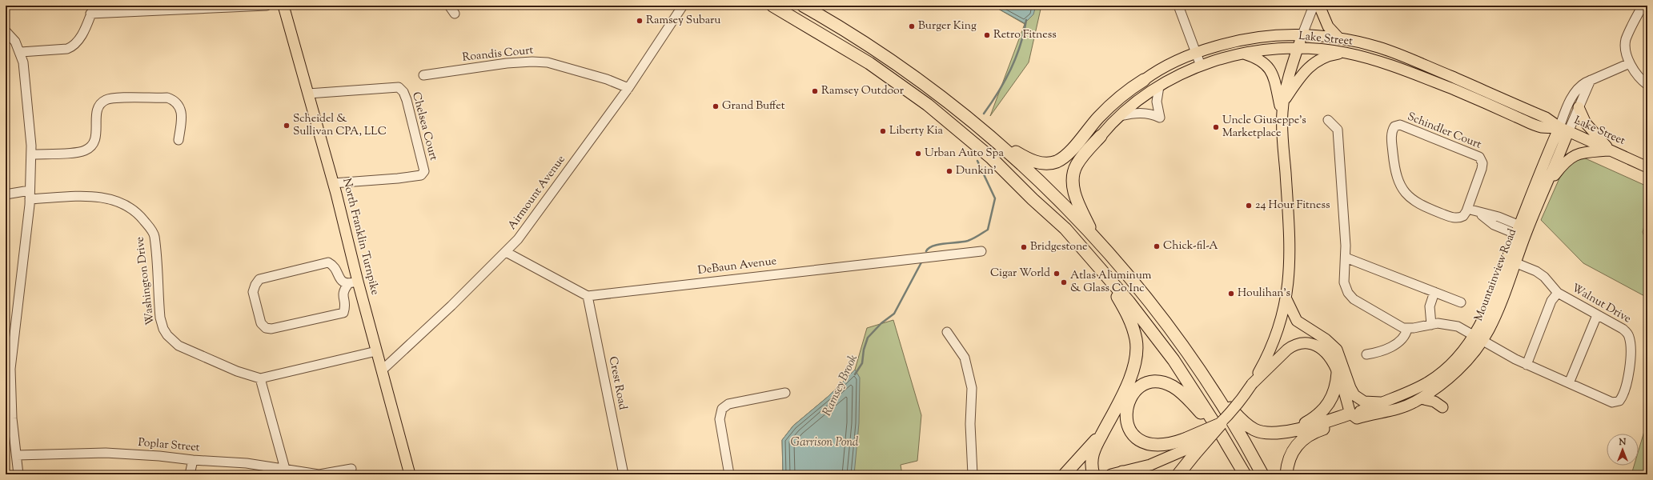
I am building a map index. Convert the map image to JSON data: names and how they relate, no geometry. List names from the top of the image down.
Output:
{
  "streets": {
    "main road": ["Lake Street", "North Franklin Turnpike", "Mountainview Road"],
    "street": [
      "Roandis Court",
      "Chelsea Court",
      "Schindler Court",
      "Airmount Avenue",
      "DeBaun Avenue",
      "Washington Drive",
      "Walnut Drive",
      "Crest Road",
      "Poplar Street"
    ]
  },
  "crossings": [
    ["Lake Street", "Mountainview Road"],
    ["Roandis Court", "Airmount Avenue"],
    ["Chelsea Court", "North Franklin Turnpike"],
    ["Airmount Avenue", "North Franklin Turnpike"],
    ["DeBaun Avenue", "Crest Road"],
    ["Mountainview Road", "Walnut Drive"]
  ],
  "water": ["Ramsey Brook", "Garrison Pond"],
  "places": [
    "Ramsey Subaru",
    "Burger King",
    "Retro Fitness",
    "Ramsey Outdoor",
    "Grand Buffet",
    "Scheidel & Sullivan CPA, LLC",
    "Uncle Giuseppe's Marketplace",
    "Liberty Kia",
    "Urban Auto Spa",
    "Dunkin'",
    "24 Hour Fitness",
    "Chick-fil-A",
    "Bridgestone",
    "Cigar World",
    "Atlas Aluminum & Glass Co Inc",
    "Houlihan's"
  ],
  "north": "top"
}
